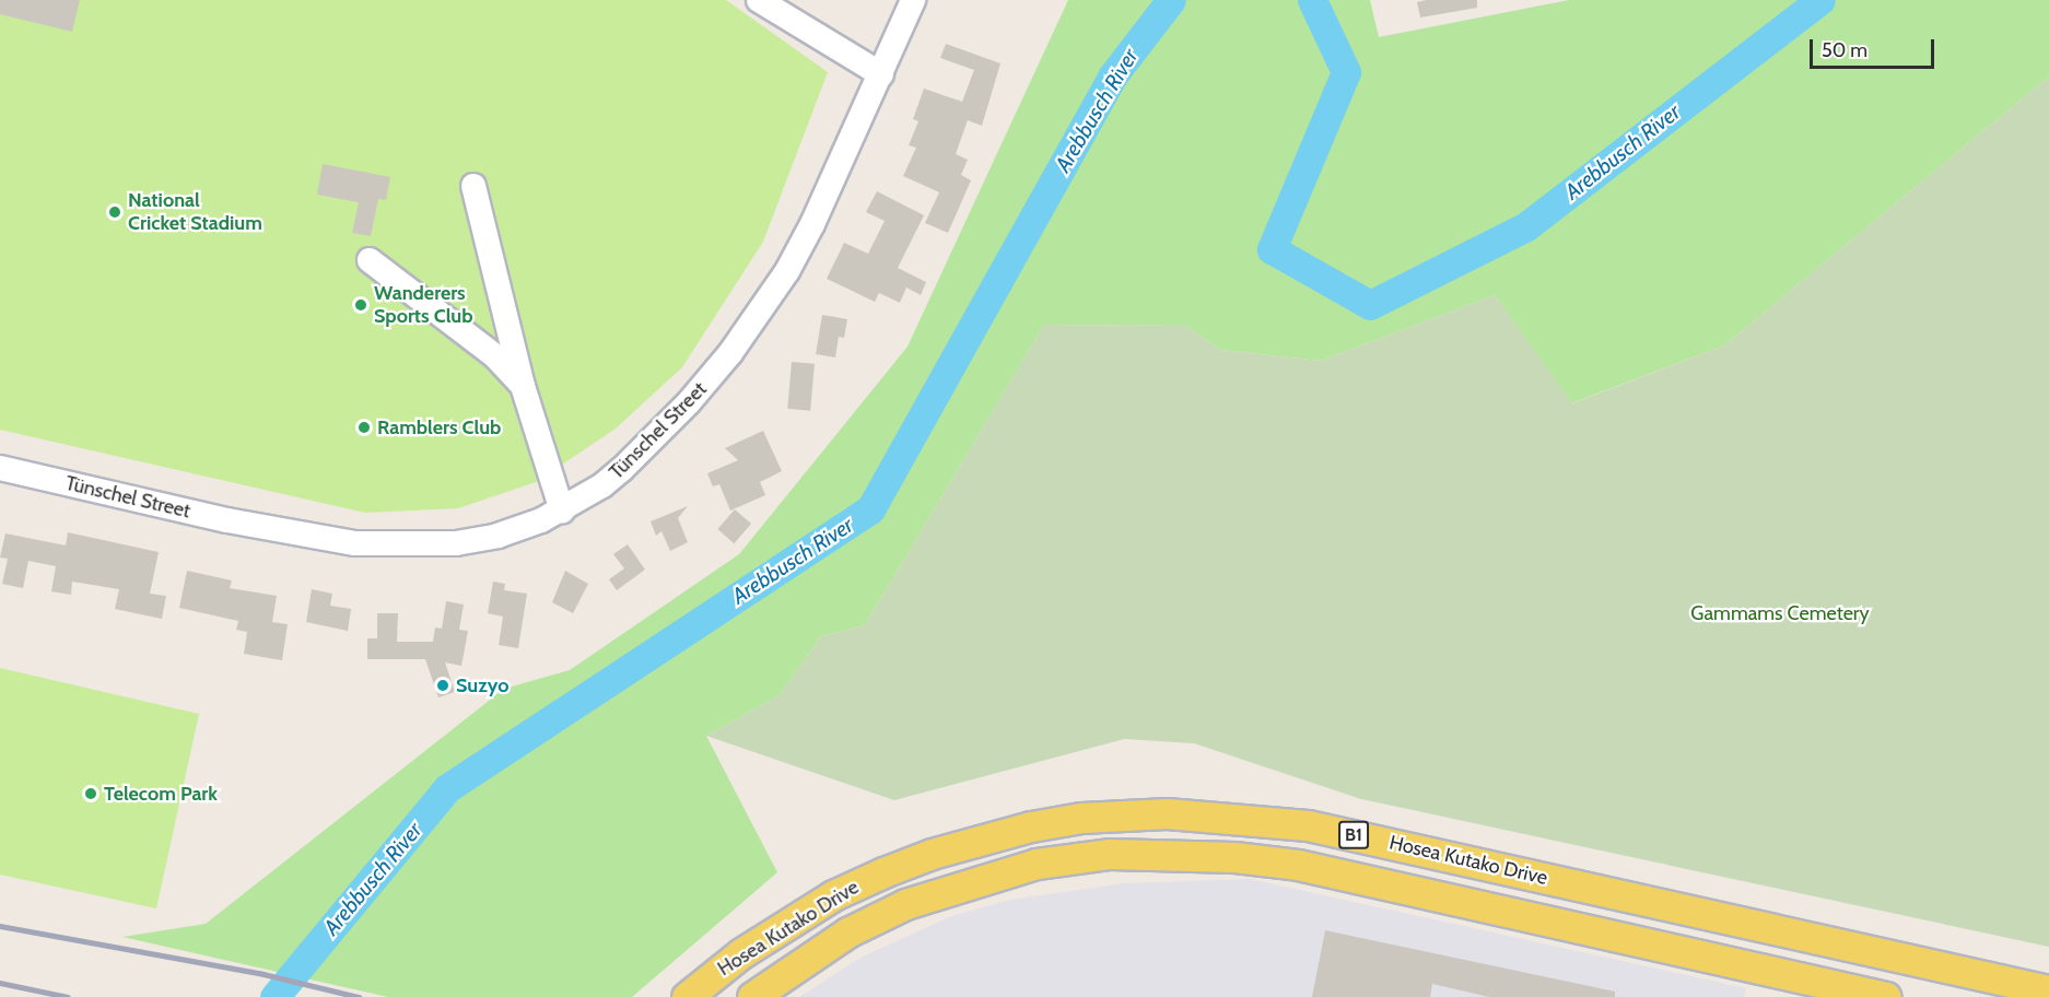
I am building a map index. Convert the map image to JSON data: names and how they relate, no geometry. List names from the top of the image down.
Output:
{
  "streets": {
    "main road": ["B1", "Hosea Kutako Drive"],
    "street": ["Tünschel Street"]
  },
  "water": ["Arebbusch River"],
  "parks": ["Gammams Cemetery"],
  "places": [
    "National Cricket Stadium",
    "Wanderers Sports Club",
    "Ramblers Club",
    "Suzyo",
    "Telecom Park"
  ],
  "scale_bar": "50 m"
}
